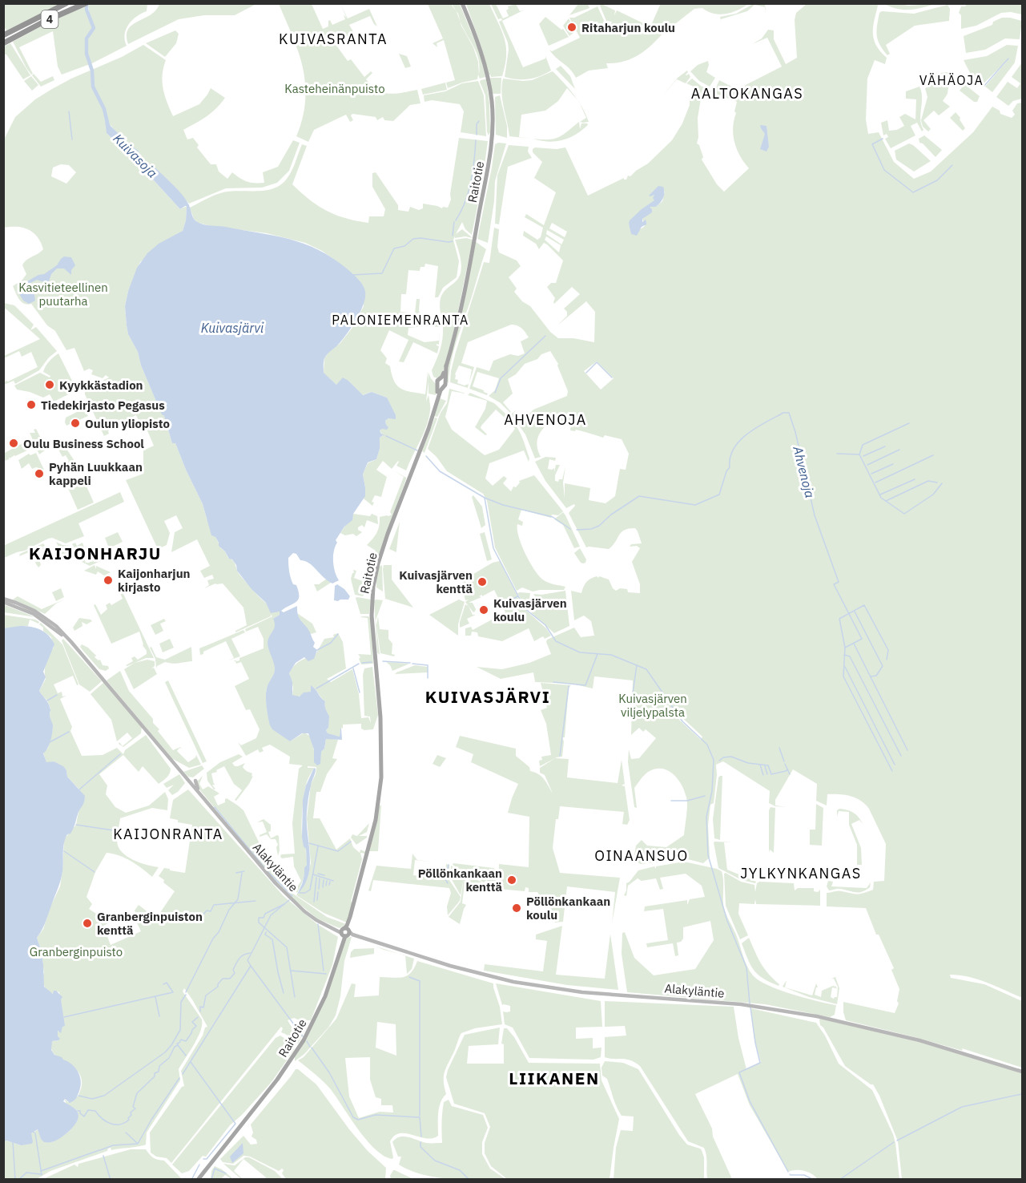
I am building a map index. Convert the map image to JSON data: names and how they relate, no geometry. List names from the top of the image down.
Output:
{
  "streets": {
    "highway": ["4"],
    "main road": ["Raitotie", "Alakyläntie"]
  },
  "crossings": [
    ["Raitotie", "Alakyläntie"]
  ],
  "districts": [
    "KUIVASRANTA",
    "VÄHÄOJA",
    "AALTOKANGAS",
    "PALONIEMENRANTA",
    "AHVENOJA",
    "KAIJONHARJU",
    "KUIVASJÄRVI",
    "KAIJONRANTA",
    "OINAANSUO",
    "JYLKYNKANGAS",
    "LIIKANEN"
  ],
  "water": ["Kuivasoja", "Kuivasjärvi", "Ahvenoja"],
  "parks": [
    "Kasteheinänpuisto",
    "Kasvitieteellinen puutarha",
    "Kuivasjärven viljelypalsta",
    "Granberginpuisto"
  ],
  "places": [
    "Ritaharjun koulu",
    "Kyykkästadion",
    "Tiedekirjasto Pegasus",
    "Oulun yliopisto",
    "Oulu Business School",
    "Pyhän Luukkaan kappeli",
    "Kaijonharjun kirjasto",
    "Kuivasjärven kenttä",
    "Kuivasjärven koulu",
    "Pöllönkankaan kenttä",
    "Pöllönkankaan koulu",
    "Granberginpuiston kenttä"
  ]
}
